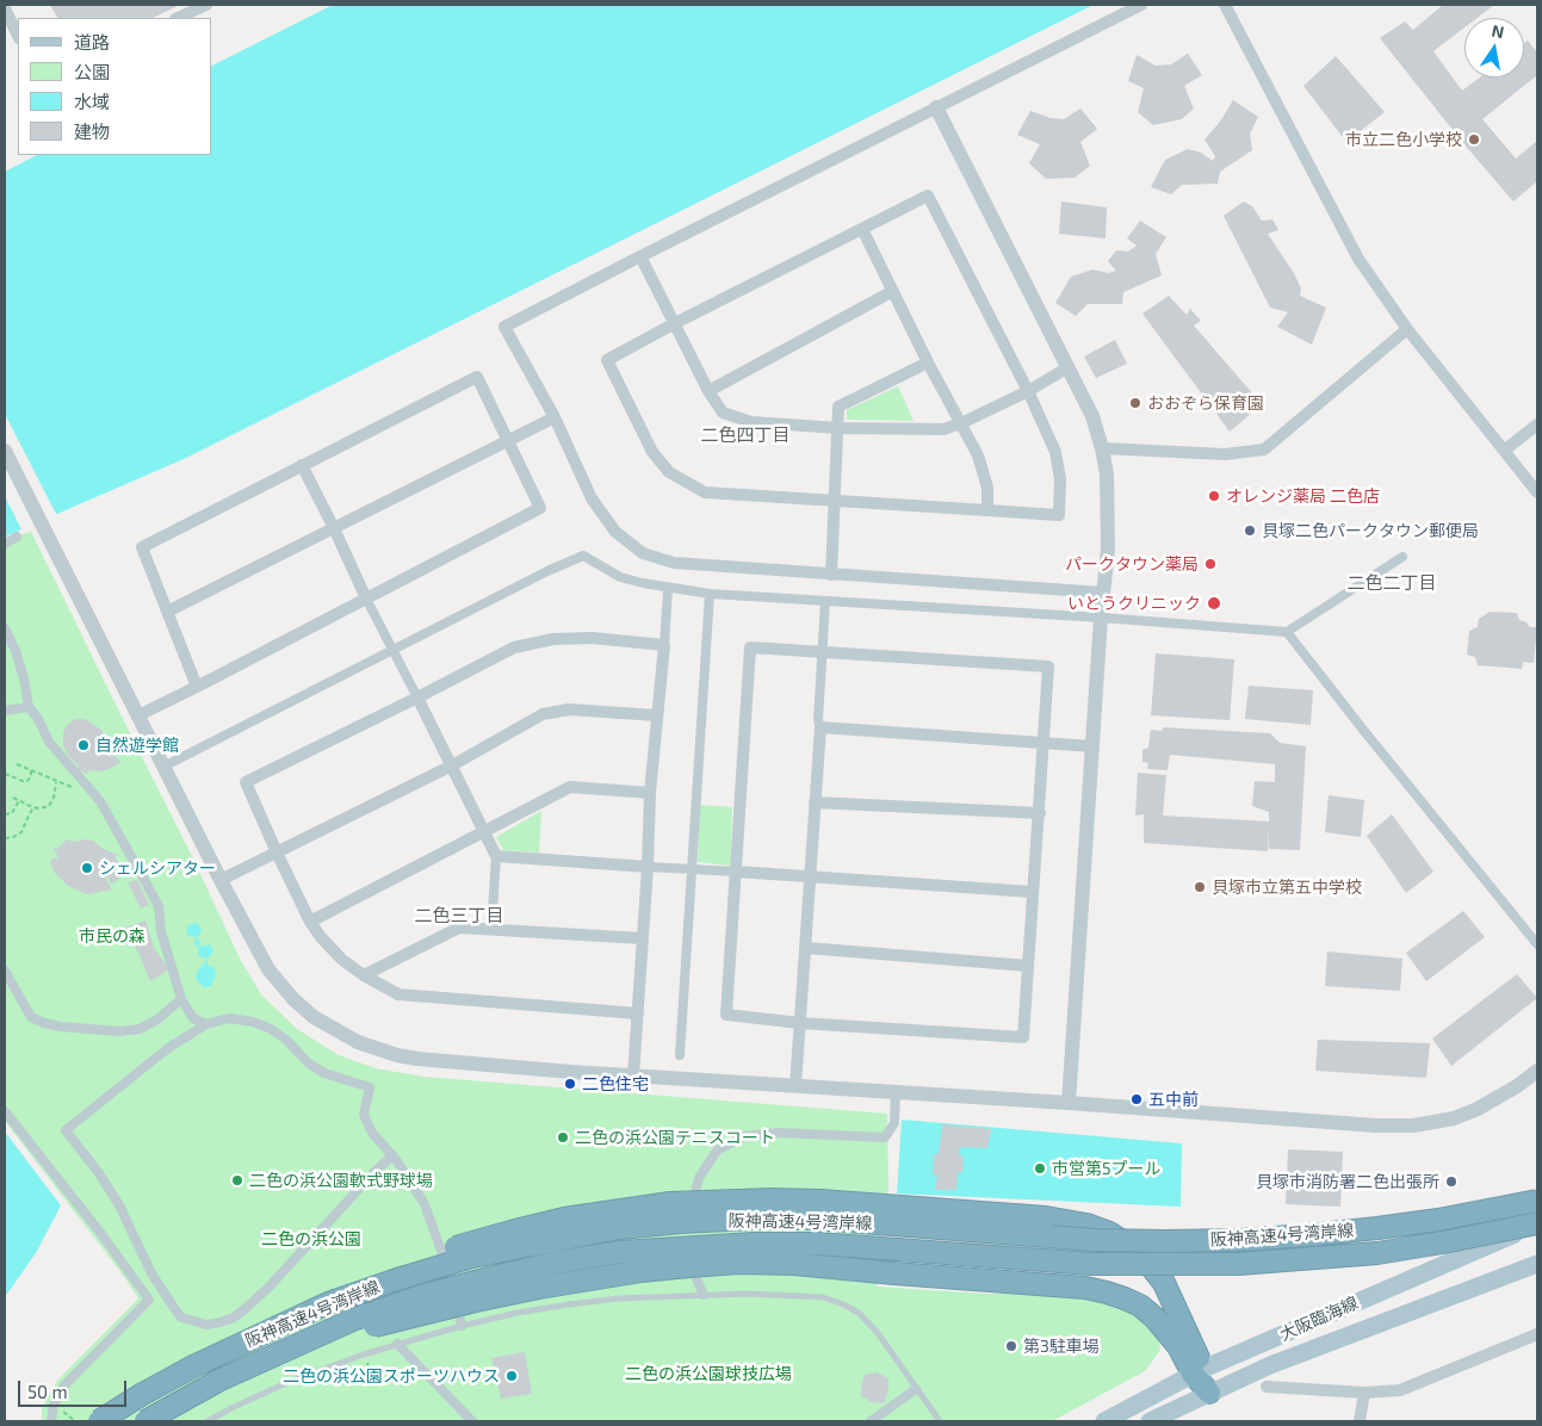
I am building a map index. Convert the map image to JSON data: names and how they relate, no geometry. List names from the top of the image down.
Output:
{
  "streets": {
    "highway": ["阪神高速4号湾岸線"],
    "main road": ["大阪臨海線"]
  },
  "crossings": [
    ["阪神高速4号湾岸線", "大阪臨海線"]
  ],
  "districts": ["二色四丁目", "二色二丁目", "二色三丁目"],
  "parks": ["市民の森", "二色の浜公園", "二色の浜公園球技広場"],
  "places": [
    "市立二色小学校",
    "おおぞら保育園",
    "オレンジ薬局 二色店",
    "貝塚二色パークタウン郵便局",
    "パークタウン薬局",
    "いとうクリニック",
    "自然遊学館",
    "シェルシアター",
    "貝塚市立第五中学校",
    "二色住宅",
    "五中前",
    "二色の浜公園テニスコート",
    "市営第5プール",
    "二色の浜公園軟式野球場",
    "貝塚市消防署二色出張所",
    "第3駐車場",
    "二色の浜公園スポーツハウス"
  ],
  "legend": [
    "道路",
    "公園",
    "水域",
    "建物"
  ],
  "scale_bar": "50 m",
  "north": "top"
}
